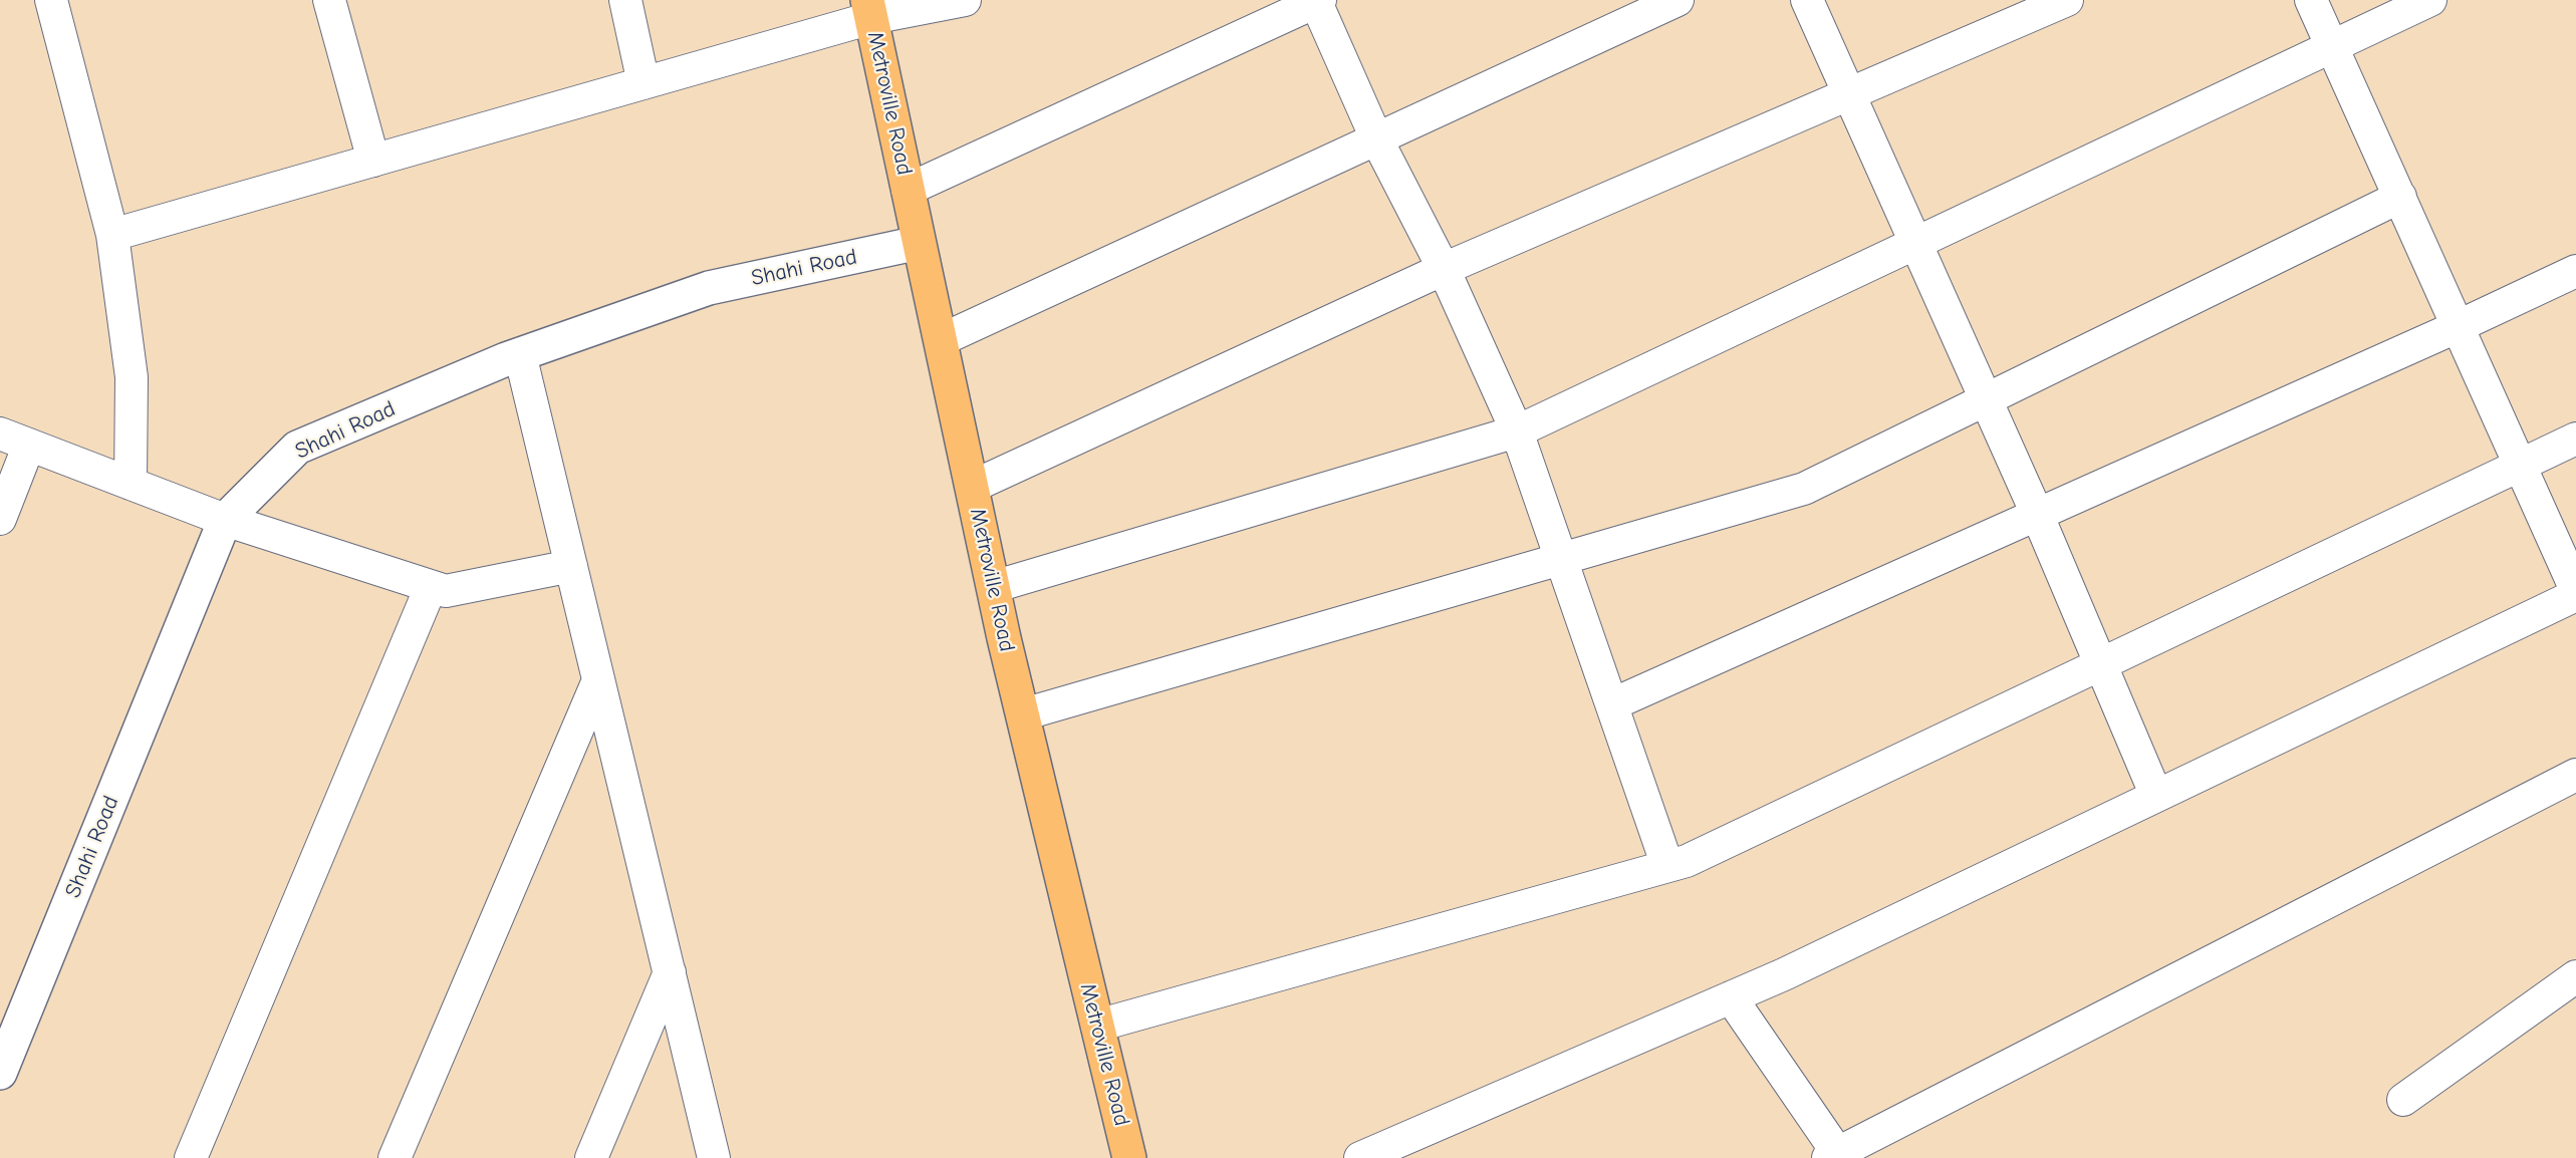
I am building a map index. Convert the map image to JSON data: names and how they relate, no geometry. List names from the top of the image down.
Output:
{
  "streets": {
    "main road": ["Metroville Road"],
    "street": ["Shahi Road"]
  },
  "crossings": [
    ["Metroville Road", "Shahi Road"]
  ]
}
